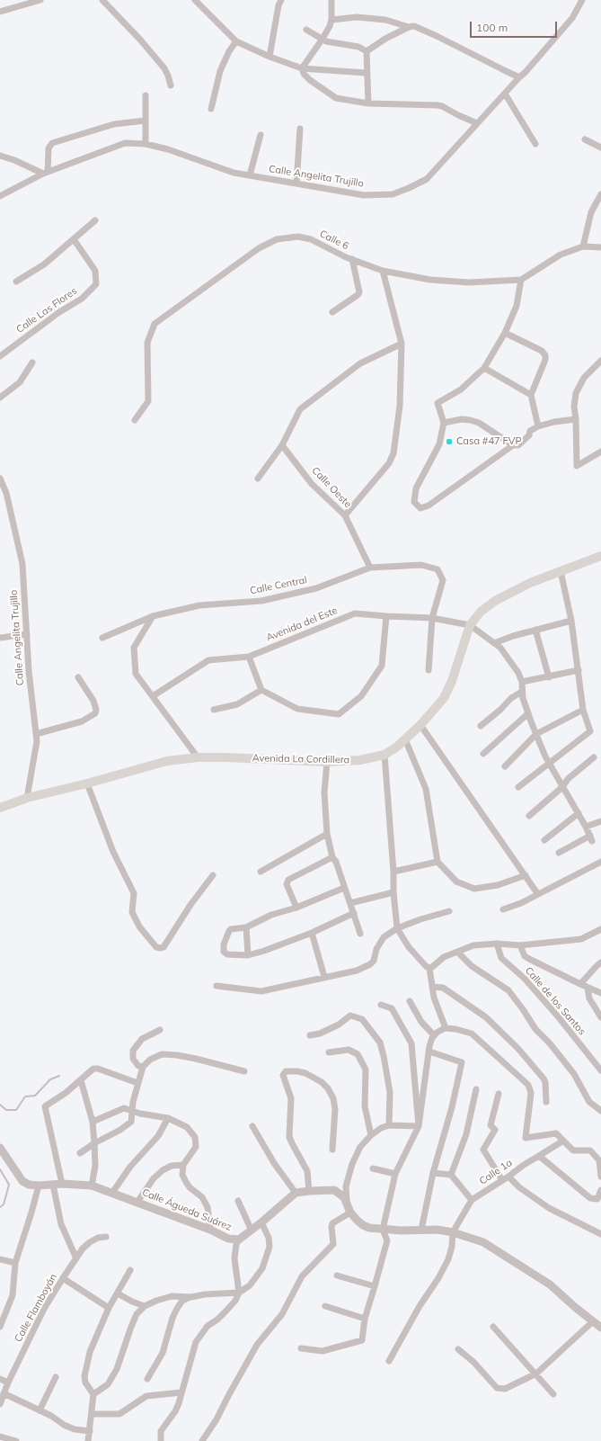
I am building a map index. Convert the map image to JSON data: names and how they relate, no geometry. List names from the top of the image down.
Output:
{
  "streets": {
    "main road": ["Avenida La Cordillera"],
    "street": [
      "Calle Angelita Trujillo",
      "Calle 6",
      "Calle Las Flores",
      "Calle Oeste",
      "Calle Central",
      "Avenida del Este",
      "Calle de los Santos",
      "Calle 1a",
      "Calle Águeda Suárez",
      "Calle Flamboyán"
    ]
  },
  "crossings": [
    ["Calle Angelita Trujillo", "Avenida La Cordillera"],
    ["Calle Oeste", "Calle Central"],
    ["Calle Central", "Avenida del Este"],
    ["Avenida del Este", "Avenida La Cordillera"]
  ],
  "places": ["Casa #47 FVP"],
  "scale_bar": "100 m"
}
